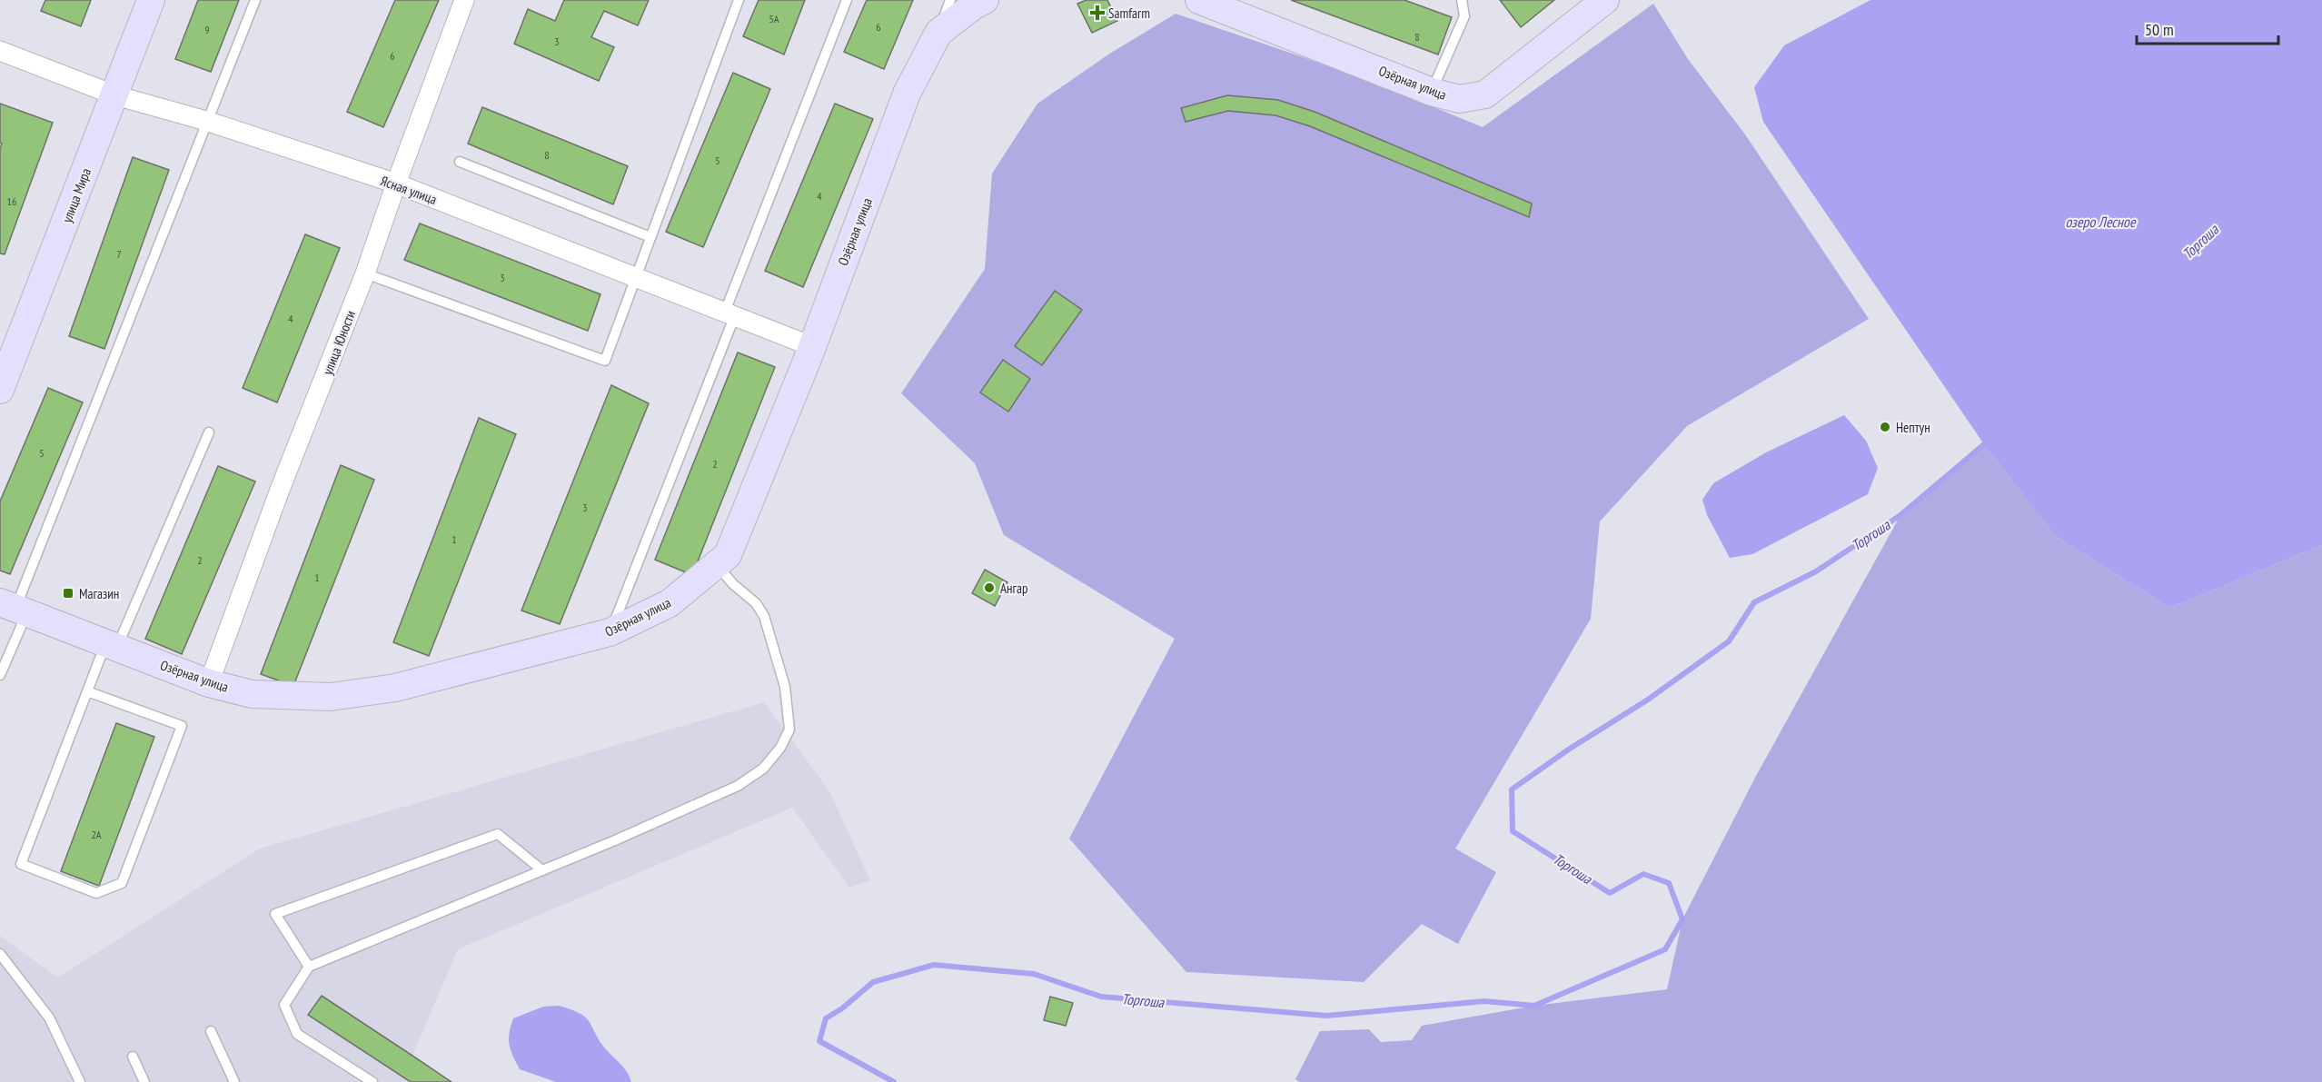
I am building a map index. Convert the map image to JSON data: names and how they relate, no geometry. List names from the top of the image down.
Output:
{
  "streets": {
    "street": [
      "Озёрная улица",
      "Ясная улица",
      "улица Мира",
      "улица Юности"
    ]
  },
  "crossings": [
    ["Озёрная улица", "Ясная улица"],
    ["Озёрная улица", "улица Юности"],
    ["Ясная улица", "улица Мира"],
    ["Ясная улица", "улица Юности"]
  ],
  "water": ["озеро Лесное", "Торгоша"],
  "places": {
    "health": ["Samfarm"],
    "other": ["Нептун", "Ангар"],
    "transit": ["Магазин"]
  },
  "house_numbers": [
    "5А",
    "6",
    "9",
    "8",
    "3",
    "6",
    "8",
    "5",
    "4",
    "16",
    "7",
    "3",
    "4",
    "5",
    "2",
    "3",
    "1",
    "2",
    "1",
    "2А"
  ],
  "scale_bar": "50 m"
}
